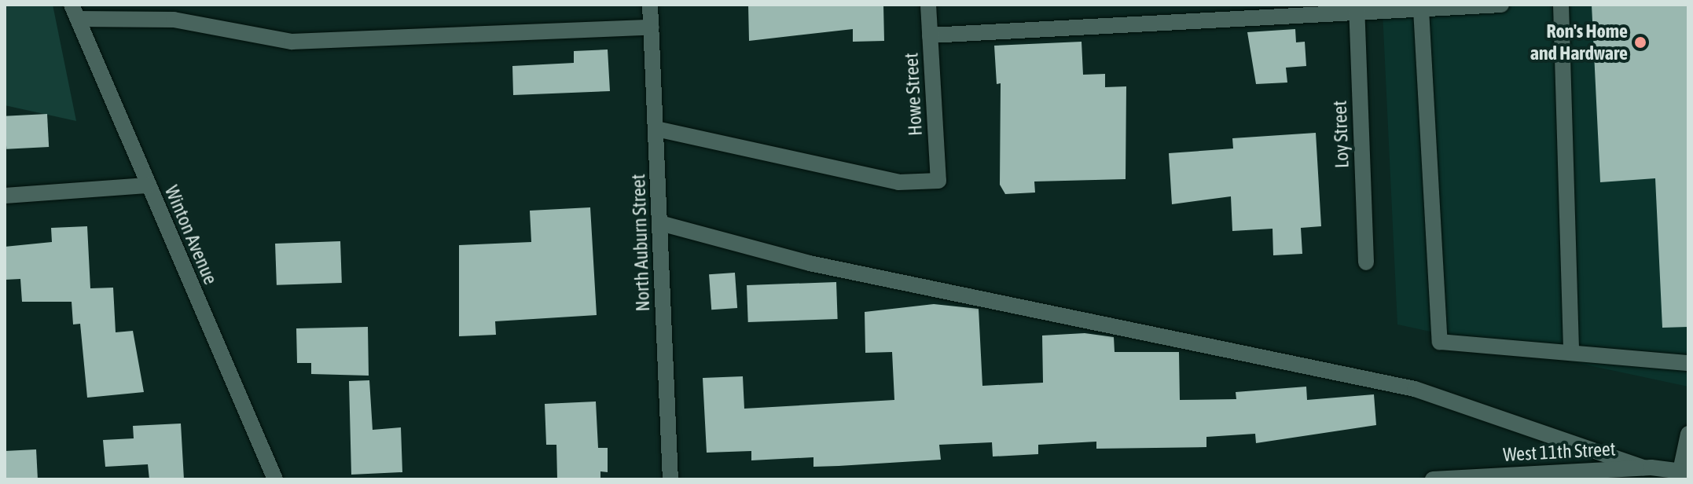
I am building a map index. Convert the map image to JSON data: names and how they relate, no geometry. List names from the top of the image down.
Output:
{
  "streets": {
    "street": [
      "Howe Street",
      "Loy Street",
      "Winton Avenue",
      "North Auburn Street",
      "West 11th Street"
    ]
  },
  "crossings": [
    ["Howe Street", "North Auburn Street"]
  ],
  "places": ["Ron's Home and Hardware"]
}
